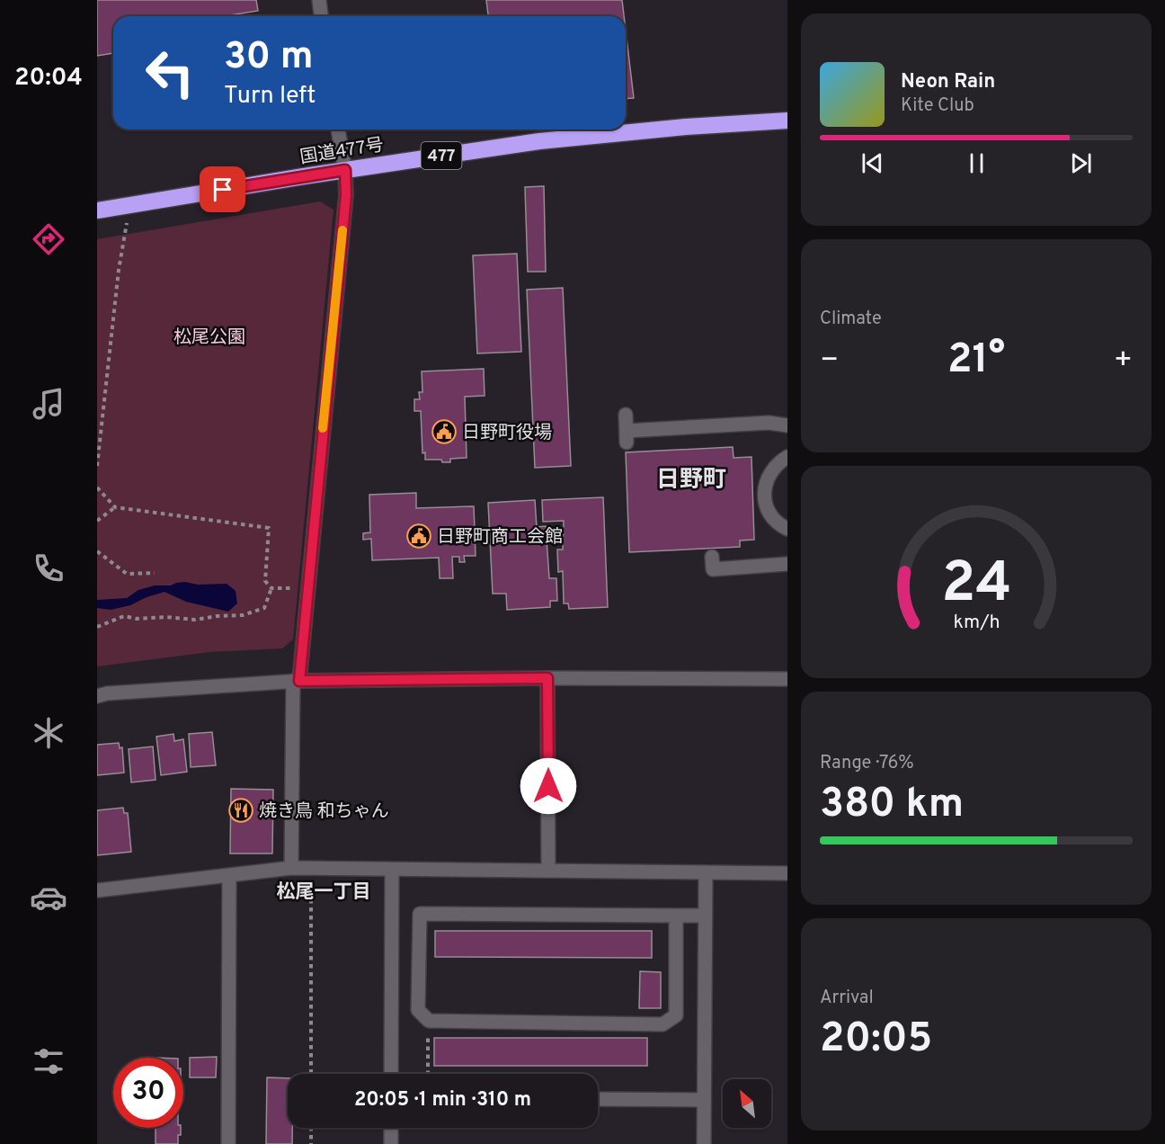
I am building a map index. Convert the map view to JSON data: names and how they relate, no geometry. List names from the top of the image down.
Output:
{
  "streets": {
    "highway": ["国道477号", "477"]
  },
  "districts": ["日野町", "松尾一丁目"],
  "parks": ["松尾公園"],
  "places": {
    "public building": ["日野町役場", "日野町商工会館"],
    "restaurant": ["焼き鳥 和ちゃん"]
  },
  "north": "top left",
  "page": {
    "tabs": "20:04",
    "turn": ["30 m", "Turn left"],
    "song": ["Neon Rain", "Kite Club"],
    "tile": [
      "Climate",
      ["Range · 76%", "380 km"],
      ["Arrival", "20:05"]
    ],
    "heat": ["−", "21°", "+"],
    "limit": "30",
    "trip": "20:05 · 1 min · 310 m",
    "gauge": ["24", "km/h"]
  }
}
